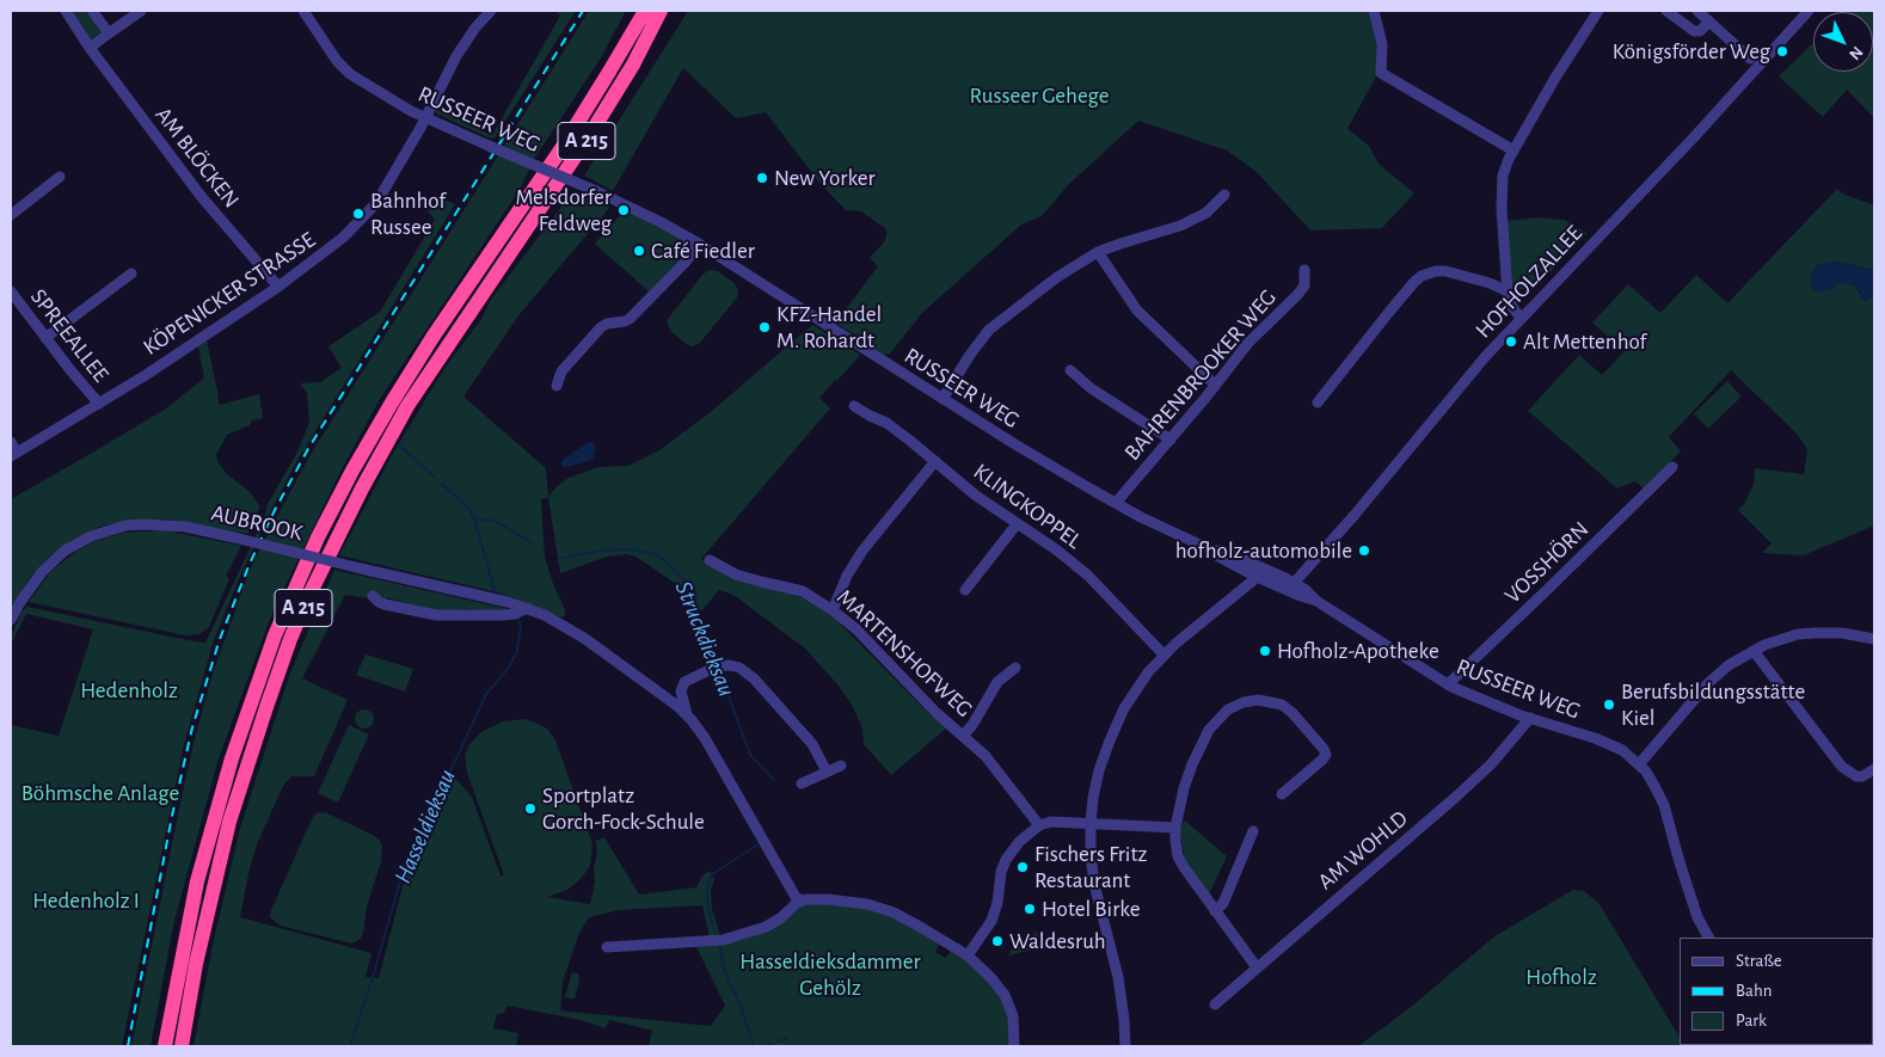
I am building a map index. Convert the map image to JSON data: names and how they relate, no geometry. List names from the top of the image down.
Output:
{
  "streets": {
    "highway": ["A 215"],
    "street": [
      "RUSSEER WEG",
      "AM BLÖCKEN",
      "HOFHOLZALLEE",
      "KÖPENICKER STRASSE",
      "SPREEALLEE",
      "BAHRENBROOKER WEG",
      "KLINGKOPPEL",
      "AUBROOK",
      "VOSSHÖRN",
      "MARTENSHOFWEG",
      "AM WOHLD"
    ]
  },
  "crossings": [
    ["RUSSEER WEG", "HOFHOLZALLEE"],
    ["RUSSEER WEG", "KÖPENICKER STRASSE"],
    ["RUSSEER WEG", "BAHRENBROOKER WEG"],
    ["RUSSEER WEG", "VOSSHÖRN"],
    ["RUSSEER WEG", "AM WOHLD"],
    ["AM BLÖCKEN", "KÖPENICKER STRASSE"],
    ["KÖPENICKER STRASSE", "SPREEALLEE"]
  ],
  "water": ["Struckdieksau", "Hasseldieksau"],
  "parks": [
    "Russeer Gehege",
    "Hedenholz",
    "Böhmsche Anlage",
    "Hedenholz I",
    "Hasseldieksdammer Gehölz",
    "Hofholz"
  ],
  "places": [
    "Königsförder Weg",
    "New Yorker",
    "Melsdorfer Feldweg",
    "Bahnhof Russee",
    "Café Fiedler",
    "KFZ-Handel M. Rohardt",
    "Alt Mettenhof",
    "hofholz-automobile",
    "Hofholz-Apotheke",
    "Berufsbildungsstätte Kiel",
    "Sportplatz Gorch-Fock-Schule",
    "Fischers Fritz Restaurant",
    "Hotel Birke",
    "Waldesruh"
  ],
  "legend": ["Straße", "Bahn", "Park"],
  "north": "bottom right"
}
